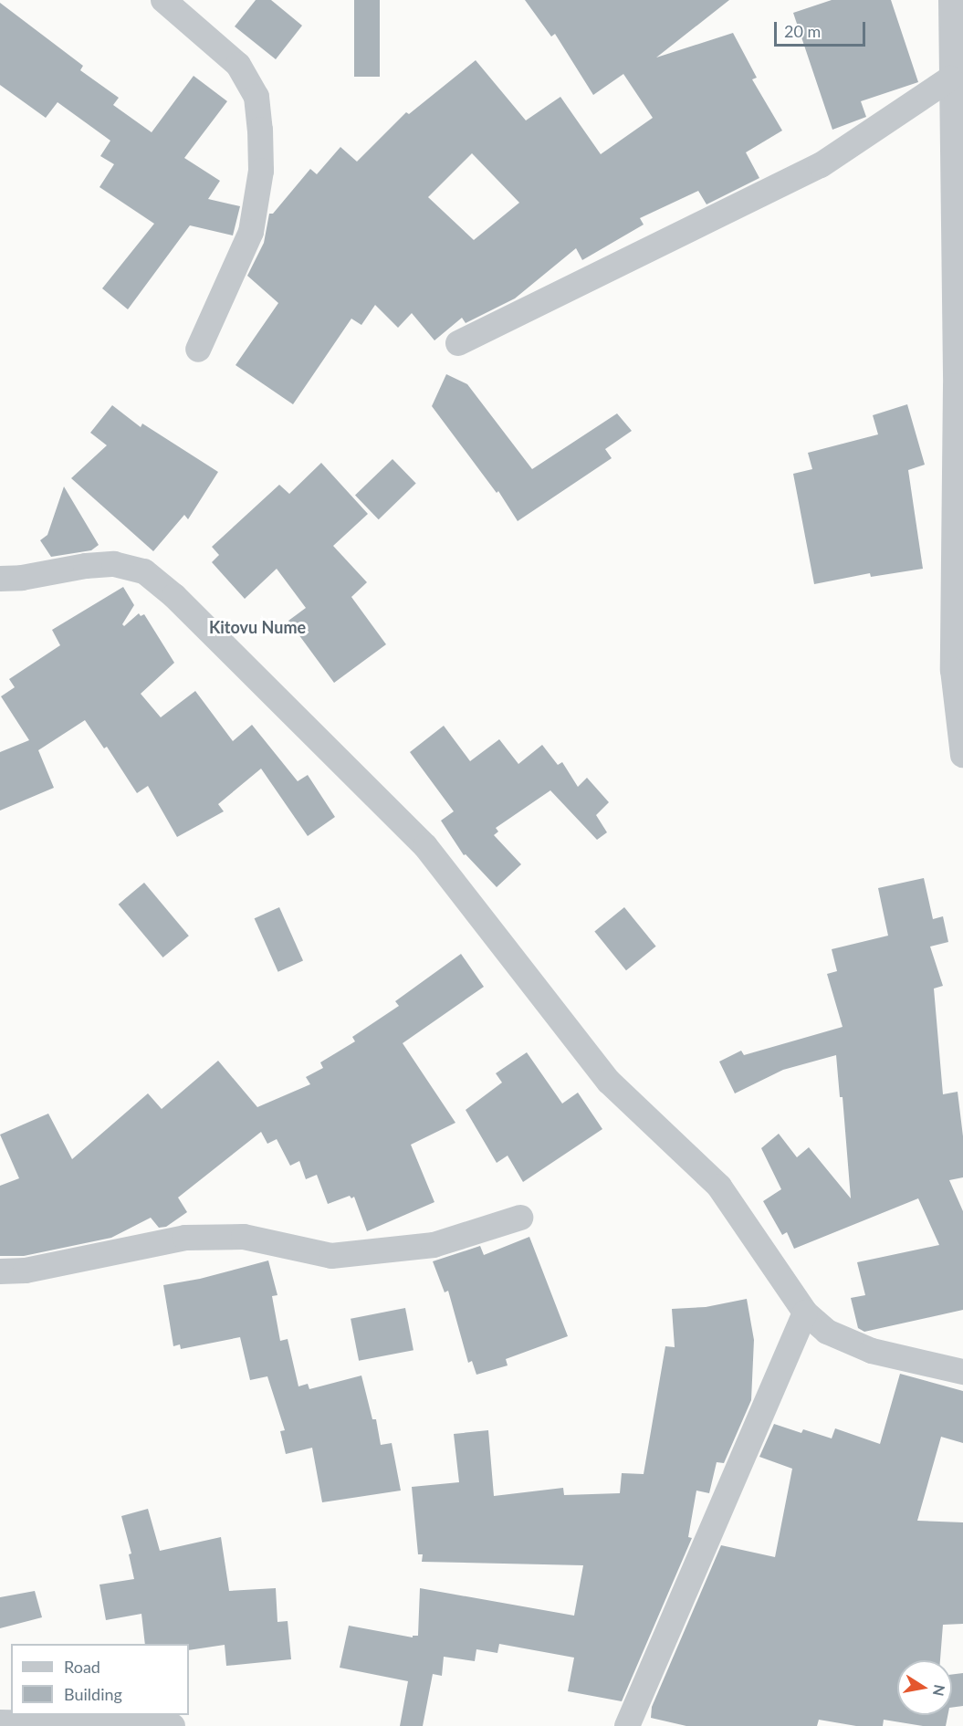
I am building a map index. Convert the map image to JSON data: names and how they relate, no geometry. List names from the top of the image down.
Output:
{
  "districts": ["Kitovu Nume"],
  "legend": ["Road", "Building"],
  "scale_bar": "20 m",
  "north": "right"
}
